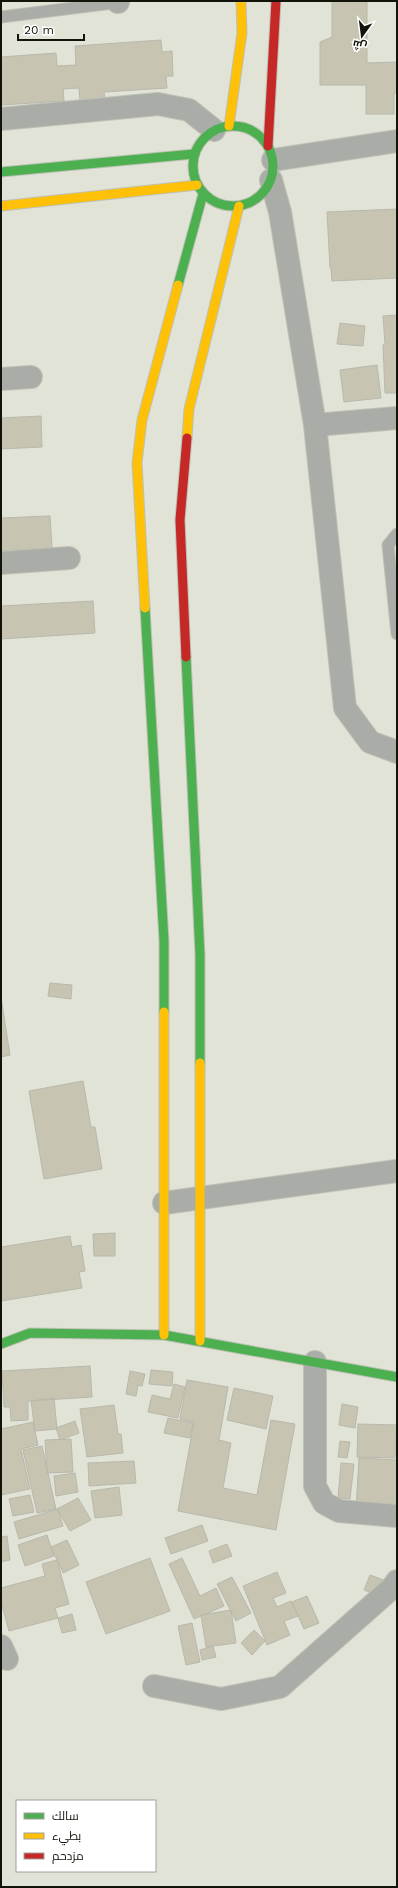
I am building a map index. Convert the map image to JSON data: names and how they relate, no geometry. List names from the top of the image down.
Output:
{
  "legend": ["سالك", "بطيء", "مزدحم"],
  "scale_bar": "20 m",
  "north": "bottom"
}
